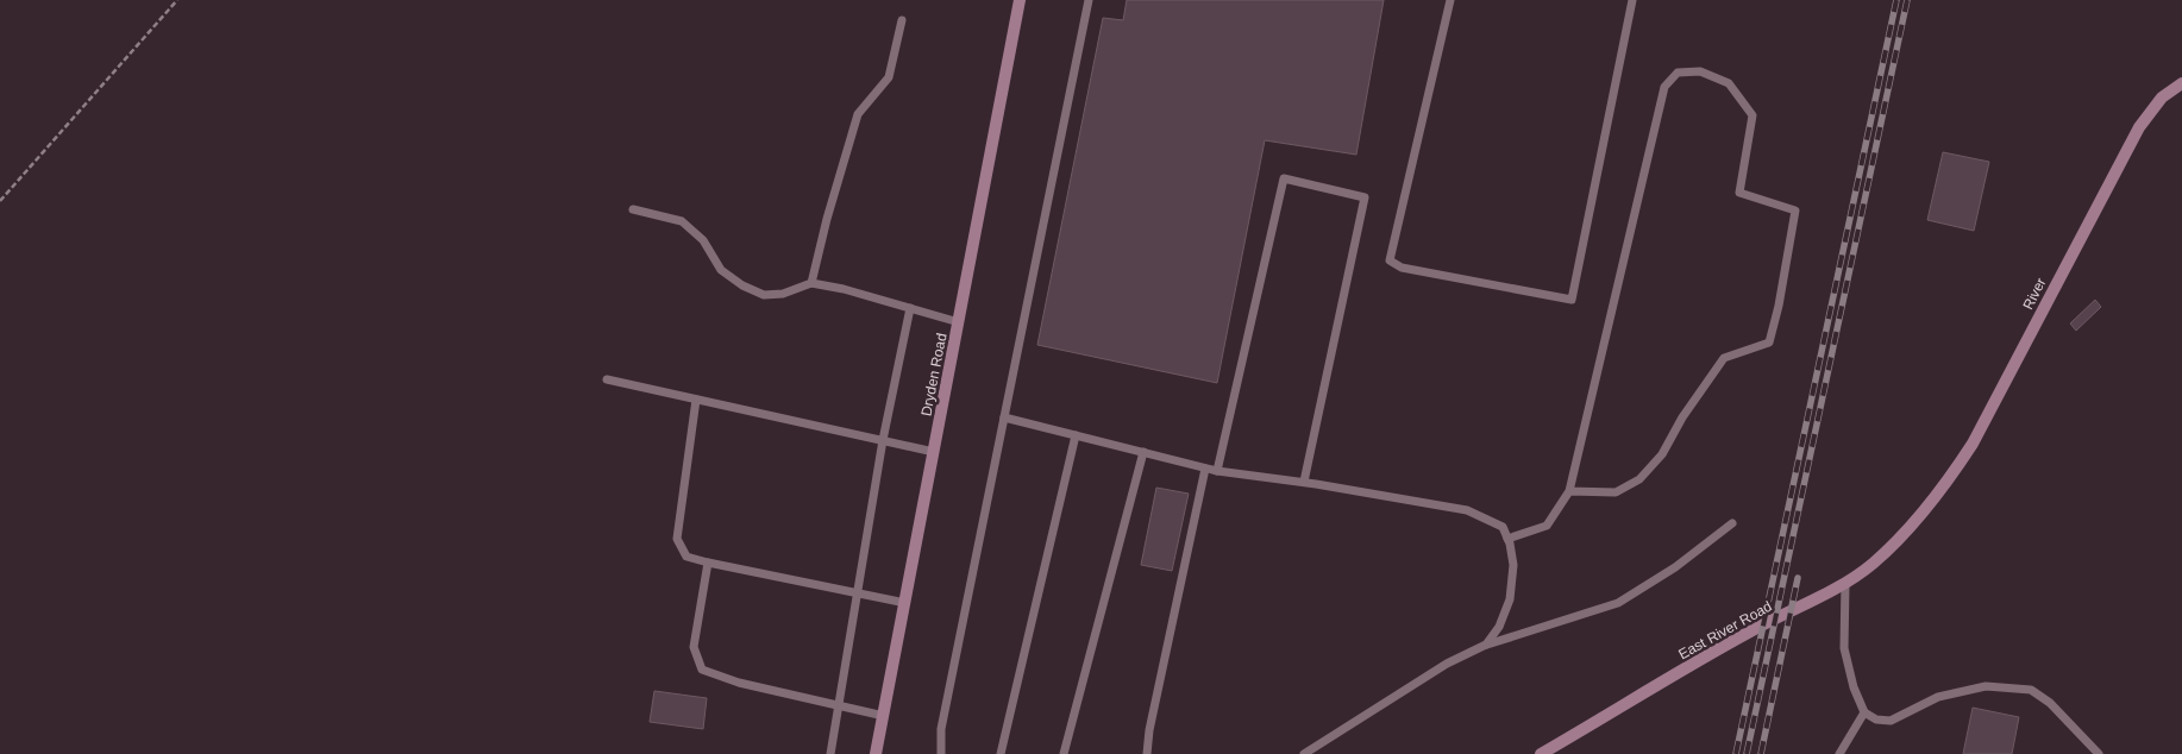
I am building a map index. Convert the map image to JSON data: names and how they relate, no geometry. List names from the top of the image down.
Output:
{
  "streets": {
    "street": ["River", "Dryden Road", "East River Road"]
  },
  "crossings": [
    ["River", "East River Road"]
  ]
}
